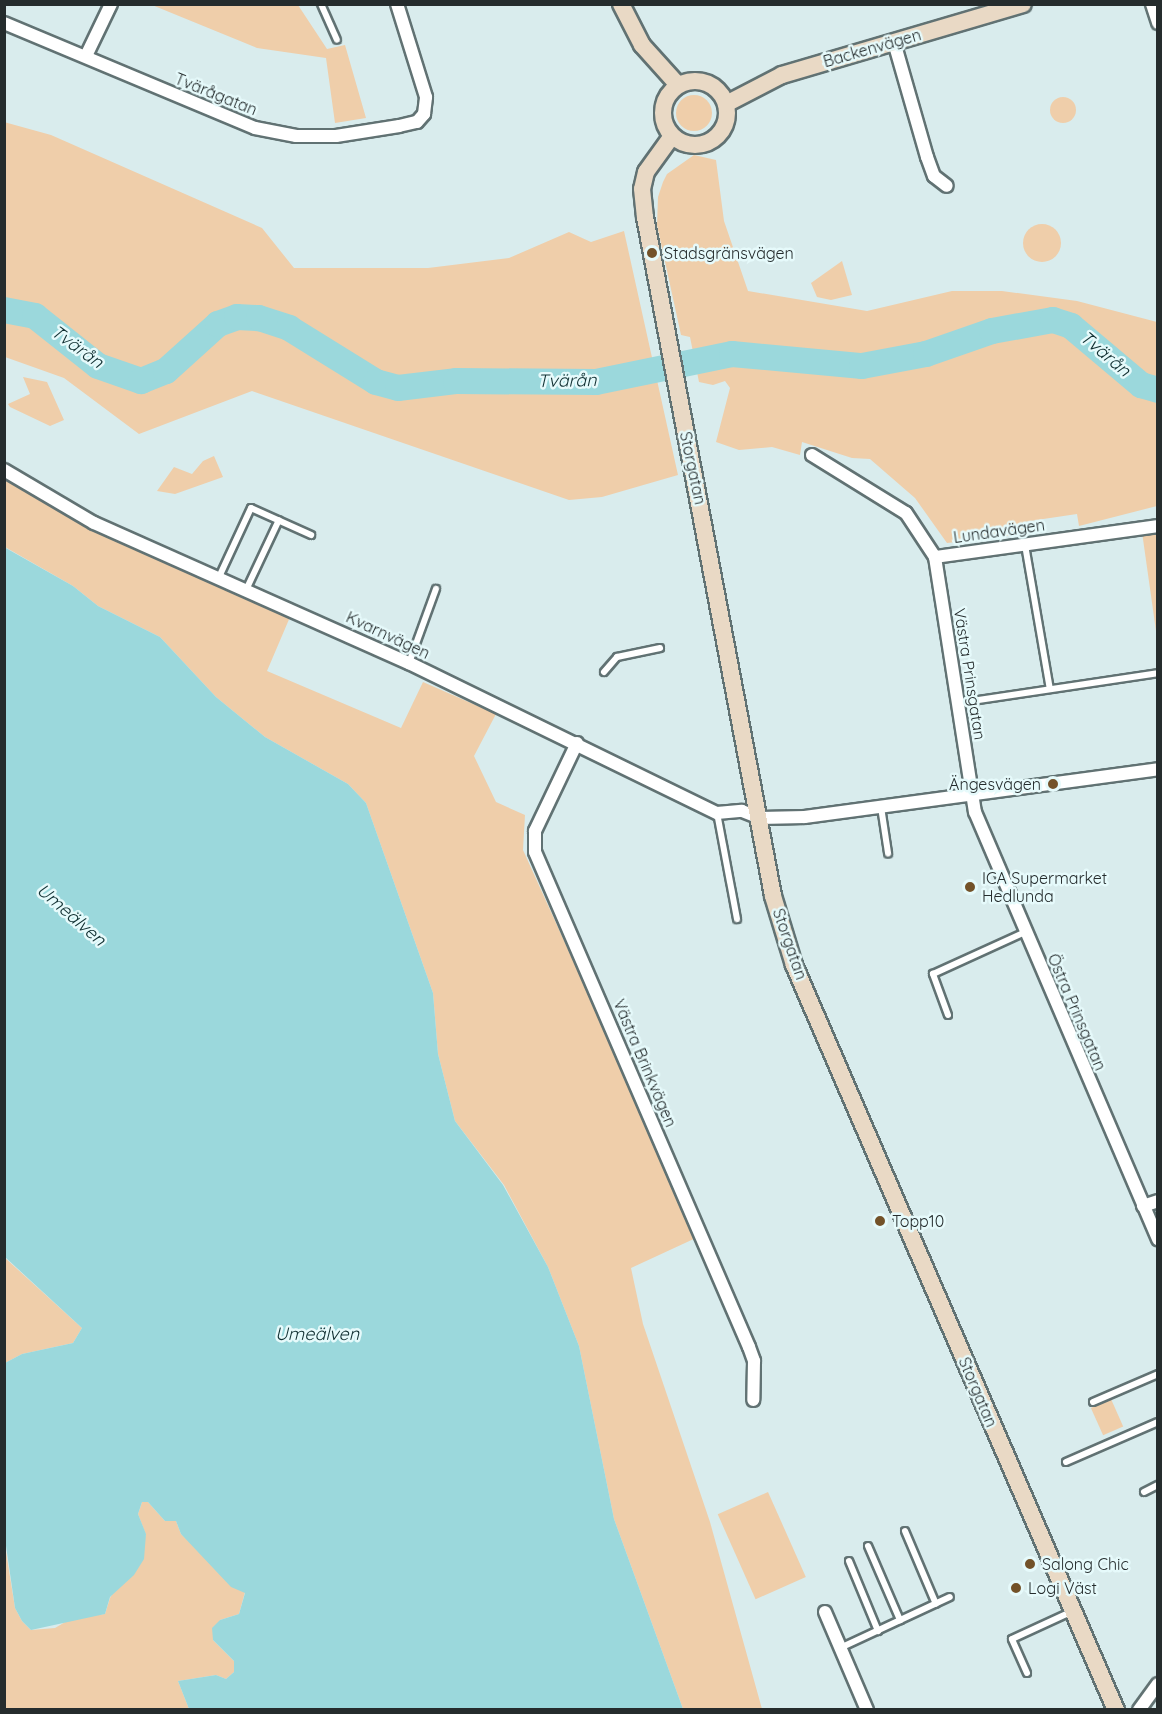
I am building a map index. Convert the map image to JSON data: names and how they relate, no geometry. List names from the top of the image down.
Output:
{
  "streets": {
    "street": [
      "Backenvägen",
      "Tvärågatan",
      "Storgatan",
      "Lundavägen",
      "Kvarnvägen",
      "Västra Prinsgatan",
      "Östra Prinsgatan",
      "Västra Brinkvägen"
    ]
  },
  "crossings": [
    ["Backenvägen", "Storgatan"],
    ["Storgatan", "Kvarnvägen"],
    ["Lundavägen", "Västra Prinsgatan"],
    ["Kvarnvägen", "Västra Brinkvägen"],
    ["Västra Prinsgatan", "Östra Prinsgatan"]
  ],
  "water": ["Tvärån", "Umeälven"],
  "places": [
    "Stadsgränsvägen",
    "Ängesvägen",
    "ICA Supermarket Hedlunda",
    "Topp10",
    "Salong Chic",
    "Logi Väst"
  ]
}
